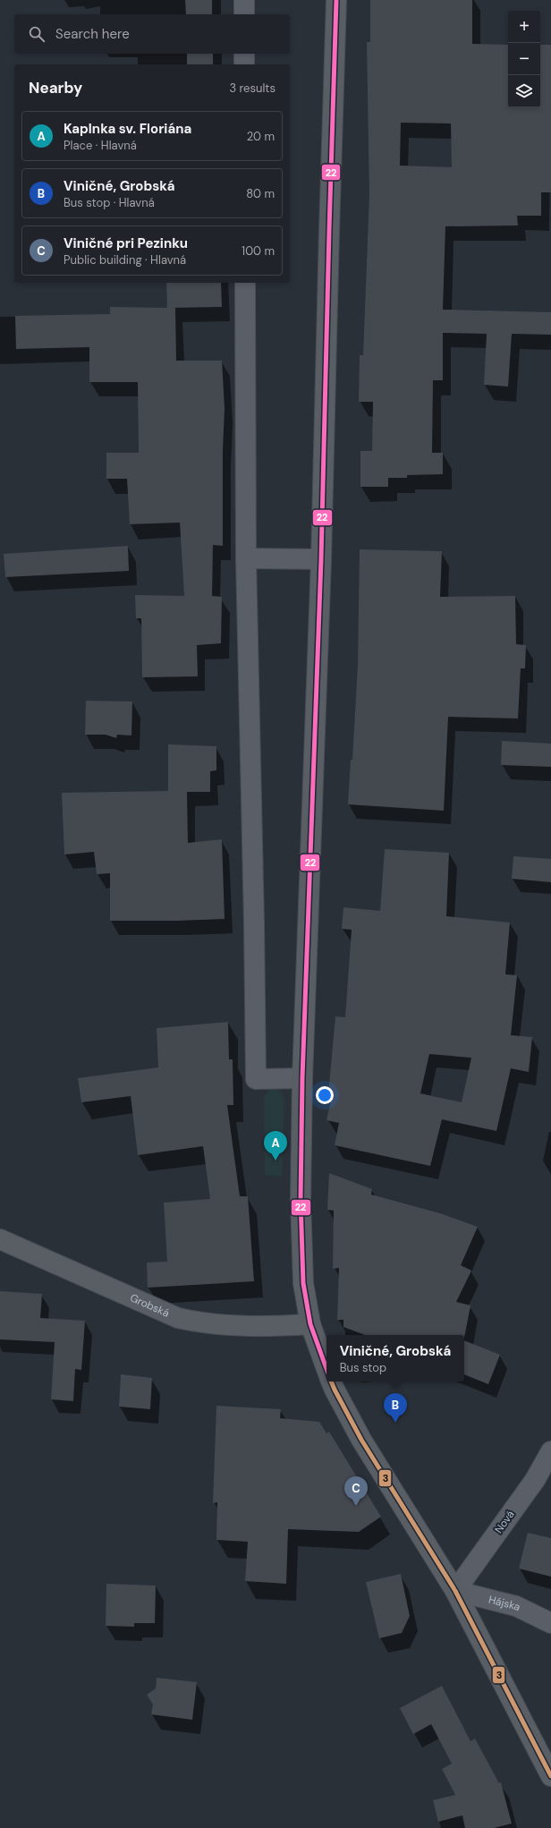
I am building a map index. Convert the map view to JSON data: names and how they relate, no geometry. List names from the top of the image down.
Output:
{
  "streets": {
    "main road": ["Grobská"],
    "street": ["Nová", "Hájska"]
  },
  "crossings": [
    ["Nová", "Hájska"]
  ],
  "lines": ["transit line 22", "transit line 3"],
  "page": {
    "map_buttons": ["+", "−"],
    "search": "Search here",
    "heading": ["Nearby", "3 results"],
    "list": [
      {
        "mark": "A",
        "name": "Kaplnka sv. Floriána",
        "note": "Place · Hlavná",
        "value": "20 m"
      },
      {
        "mark": "B",
        "name": "Viničné, Grobská",
        "note": "Bus stop · Hlavná",
        "value": "80 m"
      },
      {
        "mark": "C",
        "name": "Viničné pri Pezinku",
        "note": "Public building · Hlavná",
        "value": "100 m"
      }
    ],
    "pins": ["A", "B", "C"],
    "popup": ["Viničné, Grobská", "Bus stop"]
  }
}
